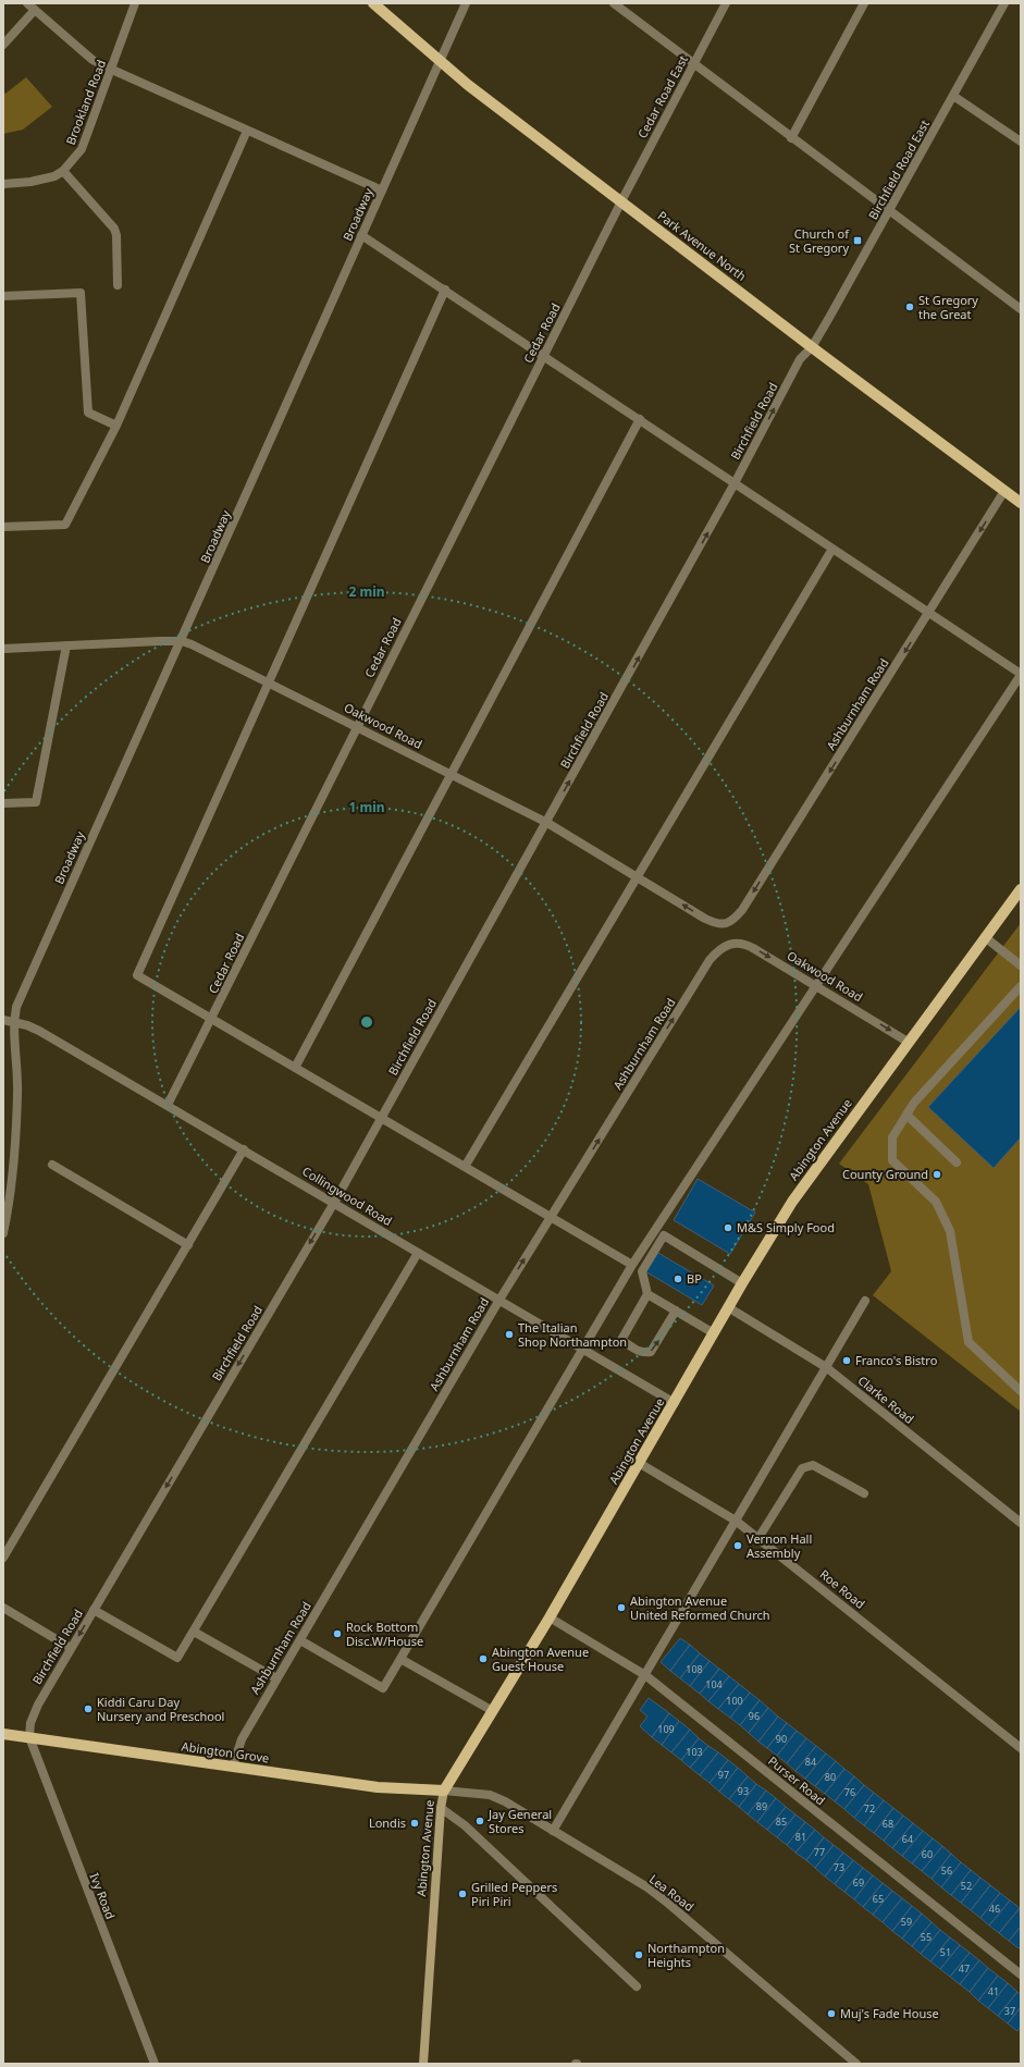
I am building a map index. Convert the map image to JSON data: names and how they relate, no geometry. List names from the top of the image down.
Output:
{
  "streets": {
    "main road": ["Park Avenue North", "Abington Avenue", "Abington Grove"],
    "street": [
      "Cedar Road East",
      "Brookland Road",
      "Birchfield Road East",
      "Broadway",
      "Cedar Road",
      "Birchfield Road",
      "Ashburnham Road",
      "Oakwood Road",
      "Collingwood Road",
      "Clarke Road",
      "Roe Road",
      "Purser Road",
      "Lea Road",
      "Ivy Road"
    ]
  },
  "crossings": [
    ["Cedar Road East", "Park Avenue North"],
    ["Cedar Road East", "Cedar Road"],
    ["Birchfield Road East", "Park Avenue North"],
    ["Birchfield Road East", "Birchfield Road"],
    ["Broadway", "Park Avenue North"],
    ["Broadway", "Oakwood Road"],
    ["Broadway", "Collingwood Road"],
    ["Park Avenue North", "Cedar Road"],
    ["Park Avenue North", "Birchfield Road"],
    ["Park Avenue North", "Ashburnham Road"],
    ["Cedar Road", "Oakwood Road"],
    ["Cedar Road", "Collingwood Road"],
    ["Birchfield Road", "Oakwood Road"],
    ["Birchfield Road", "Collingwood Road"],
    ["Birchfield Road", "Abington Grove"],
    ["Birchfield Road", "Ivy Road"],
    ["Ashburnham Road", "Oakwood Road"],
    ["Ashburnham Road", "Collingwood Road"],
    ["Ashburnham Road", "Abington Grove"],
    ["Oakwood Road", "Abington Avenue"],
    ["Abington Avenue", "Collingwood Road"],
    ["Abington Avenue", "Clarke Road"],
    ["Abington Avenue", "Roe Road"],
    ["Abington Avenue", "Abington Grove"],
    ["Abington Avenue", "Purser Road"],
    ["Abington Avenue", "Lea Road"],
    ["Abington Grove", "Lea Road"],
    ["Abington Grove", "Ivy Road"]
  ],
  "places": {
    "transit": ["Church of St Gregory"],
    "other": [
      "St Gregory the Great",
      "County Ground",
      "M&S Simply Food",
      "BP",
      "The Italian Shop Northampton",
      "Franco's Bistro",
      "Vernon Hall Assembly",
      "Abington Avenue United Reformed Church",
      "Rock Bottom Disc.W/House",
      "Abington Avenue Guest House",
      "Kiddi Caru Day Nursery and Preschool",
      "Jay General Stores",
      "Londis",
      "Grilled Peppers Piri Piri",
      "Northampton Heights",
      "Muj's Fade House"
    ]
  },
  "house_numbers": [
    "108",
    "104",
    "100",
    "96",
    "109",
    "90",
    "103",
    "84",
    "97",
    "80",
    "93",
    "76",
    "89",
    "72",
    "85",
    "68",
    "81",
    "64",
    "77",
    "60",
    "73",
    "56",
    "69",
    "52",
    "65",
    "46",
    "59",
    "55",
    "51",
    "47",
    "41",
    "37"
  ],
  "rings": ["2 min", "1 min"]
}
